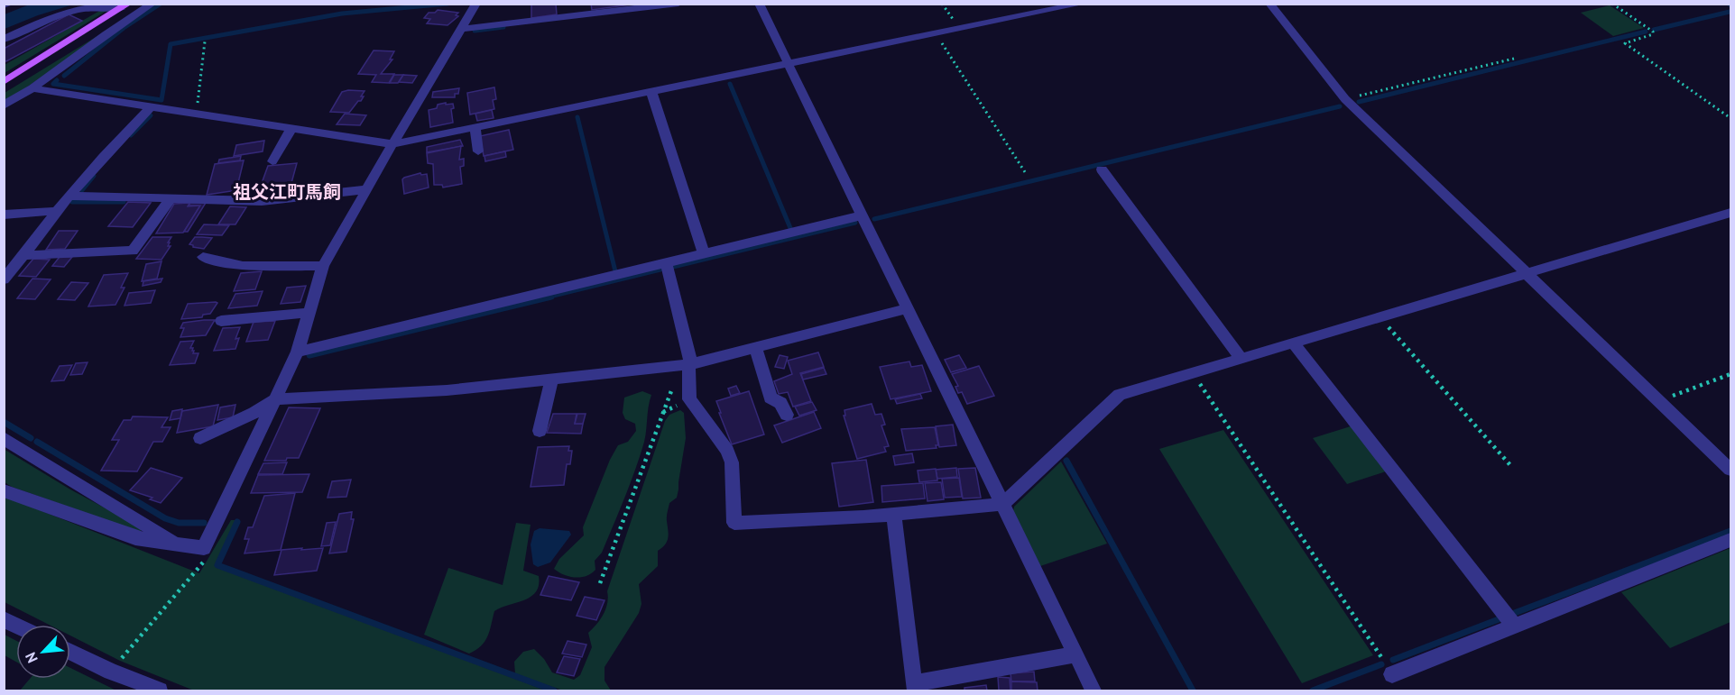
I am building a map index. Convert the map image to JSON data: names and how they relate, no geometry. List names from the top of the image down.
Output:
{
  "districts": ["祖父江町馬飼"],
  "north": "bottom left"
}
